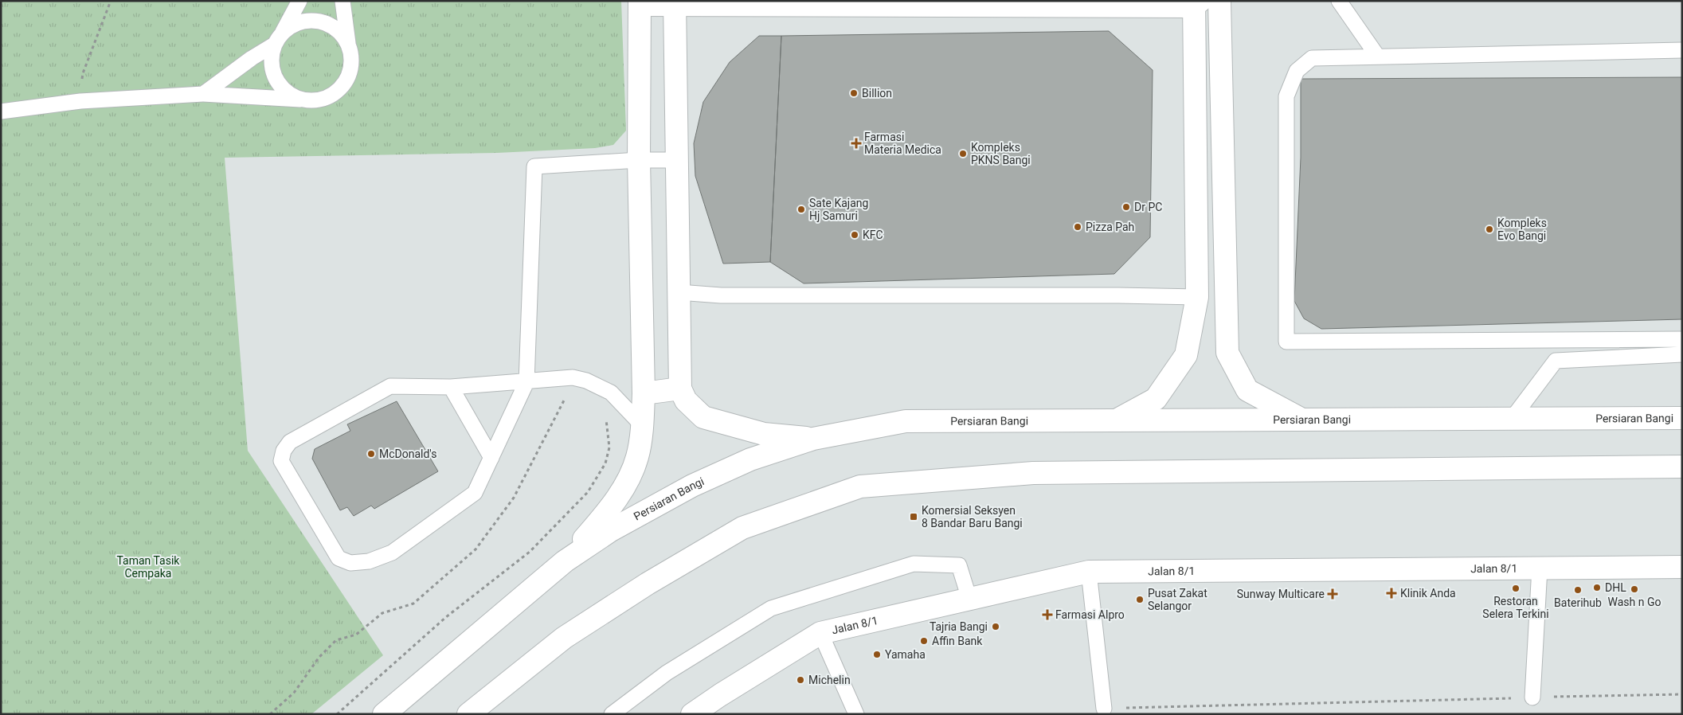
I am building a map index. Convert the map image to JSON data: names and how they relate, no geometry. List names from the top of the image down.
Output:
{
  "streets": {
    "street": ["Persiaran Bangi", "Jalan 8/1"]
  },
  "parks": ["Taman Tasik Cempaka"],
  "places": {
    "other": [
      "Billion",
      "Kompleks PKNS Bangi",
      "Dr PC",
      "Sate Kajang Hj Samuri",
      "Pizza Pah",
      "Kompleks Evo Bangi",
      "KFC",
      "McDonald's",
      "DHL",
      "Restoran Selera Terkini",
      "Wash n Go",
      "Baterihub",
      "Pusat Zakat Selangor",
      "Tajria Bangi",
      "Affin Bank",
      "Yamaha",
      "Michelin"
    ],
    "health": [
      "Farmasi Materia Medica",
      "Klinik Anda",
      "Sunway Multicare",
      "Farmasi Alpro"
    ],
    "transit": ["Komersial Seksyen 8 Bandar Baru Bangi"]
  }
}
